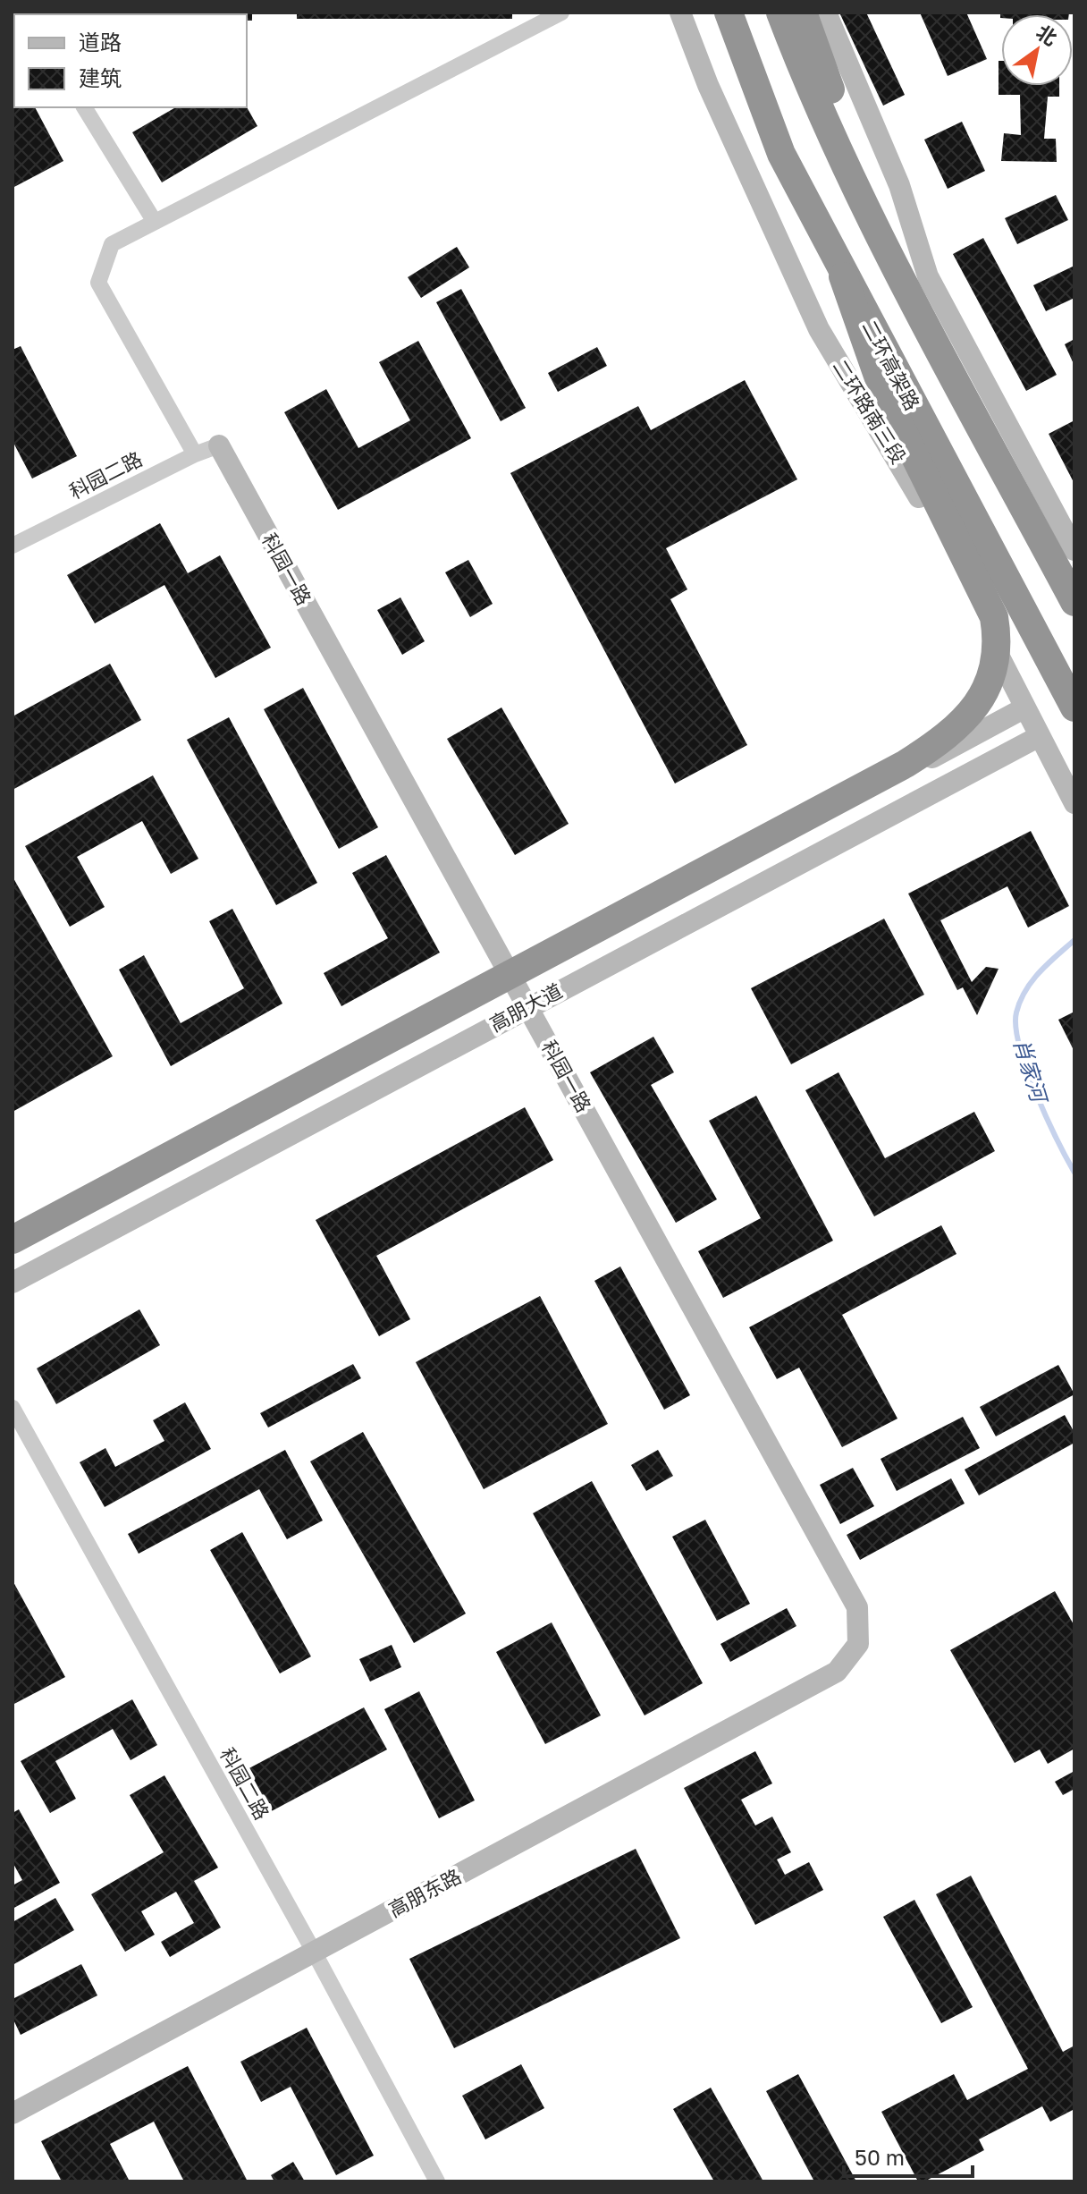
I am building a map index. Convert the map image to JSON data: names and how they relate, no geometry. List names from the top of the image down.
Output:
{
  "streets": {
    "highway": ["二环高架路"],
    "main road": [
      "二环路南三段",
      "科园一路",
      "高朋大道",
      "高朋东路"
    ],
    "street": ["科园二路"]
  },
  "crossings": [
    ["二环路南三段", "高朋大道"],
    ["科园二路", "科园一路"],
    ["科园二路", "高朋东路"],
    ["科园一路", "高朋大道"],
    ["科园一路", "高朋东路"]
  ],
  "water": ["肖家河"],
  "legend": ["道路", "建筑"],
  "scale_bar": "50 m",
  "north": "top right"
}
